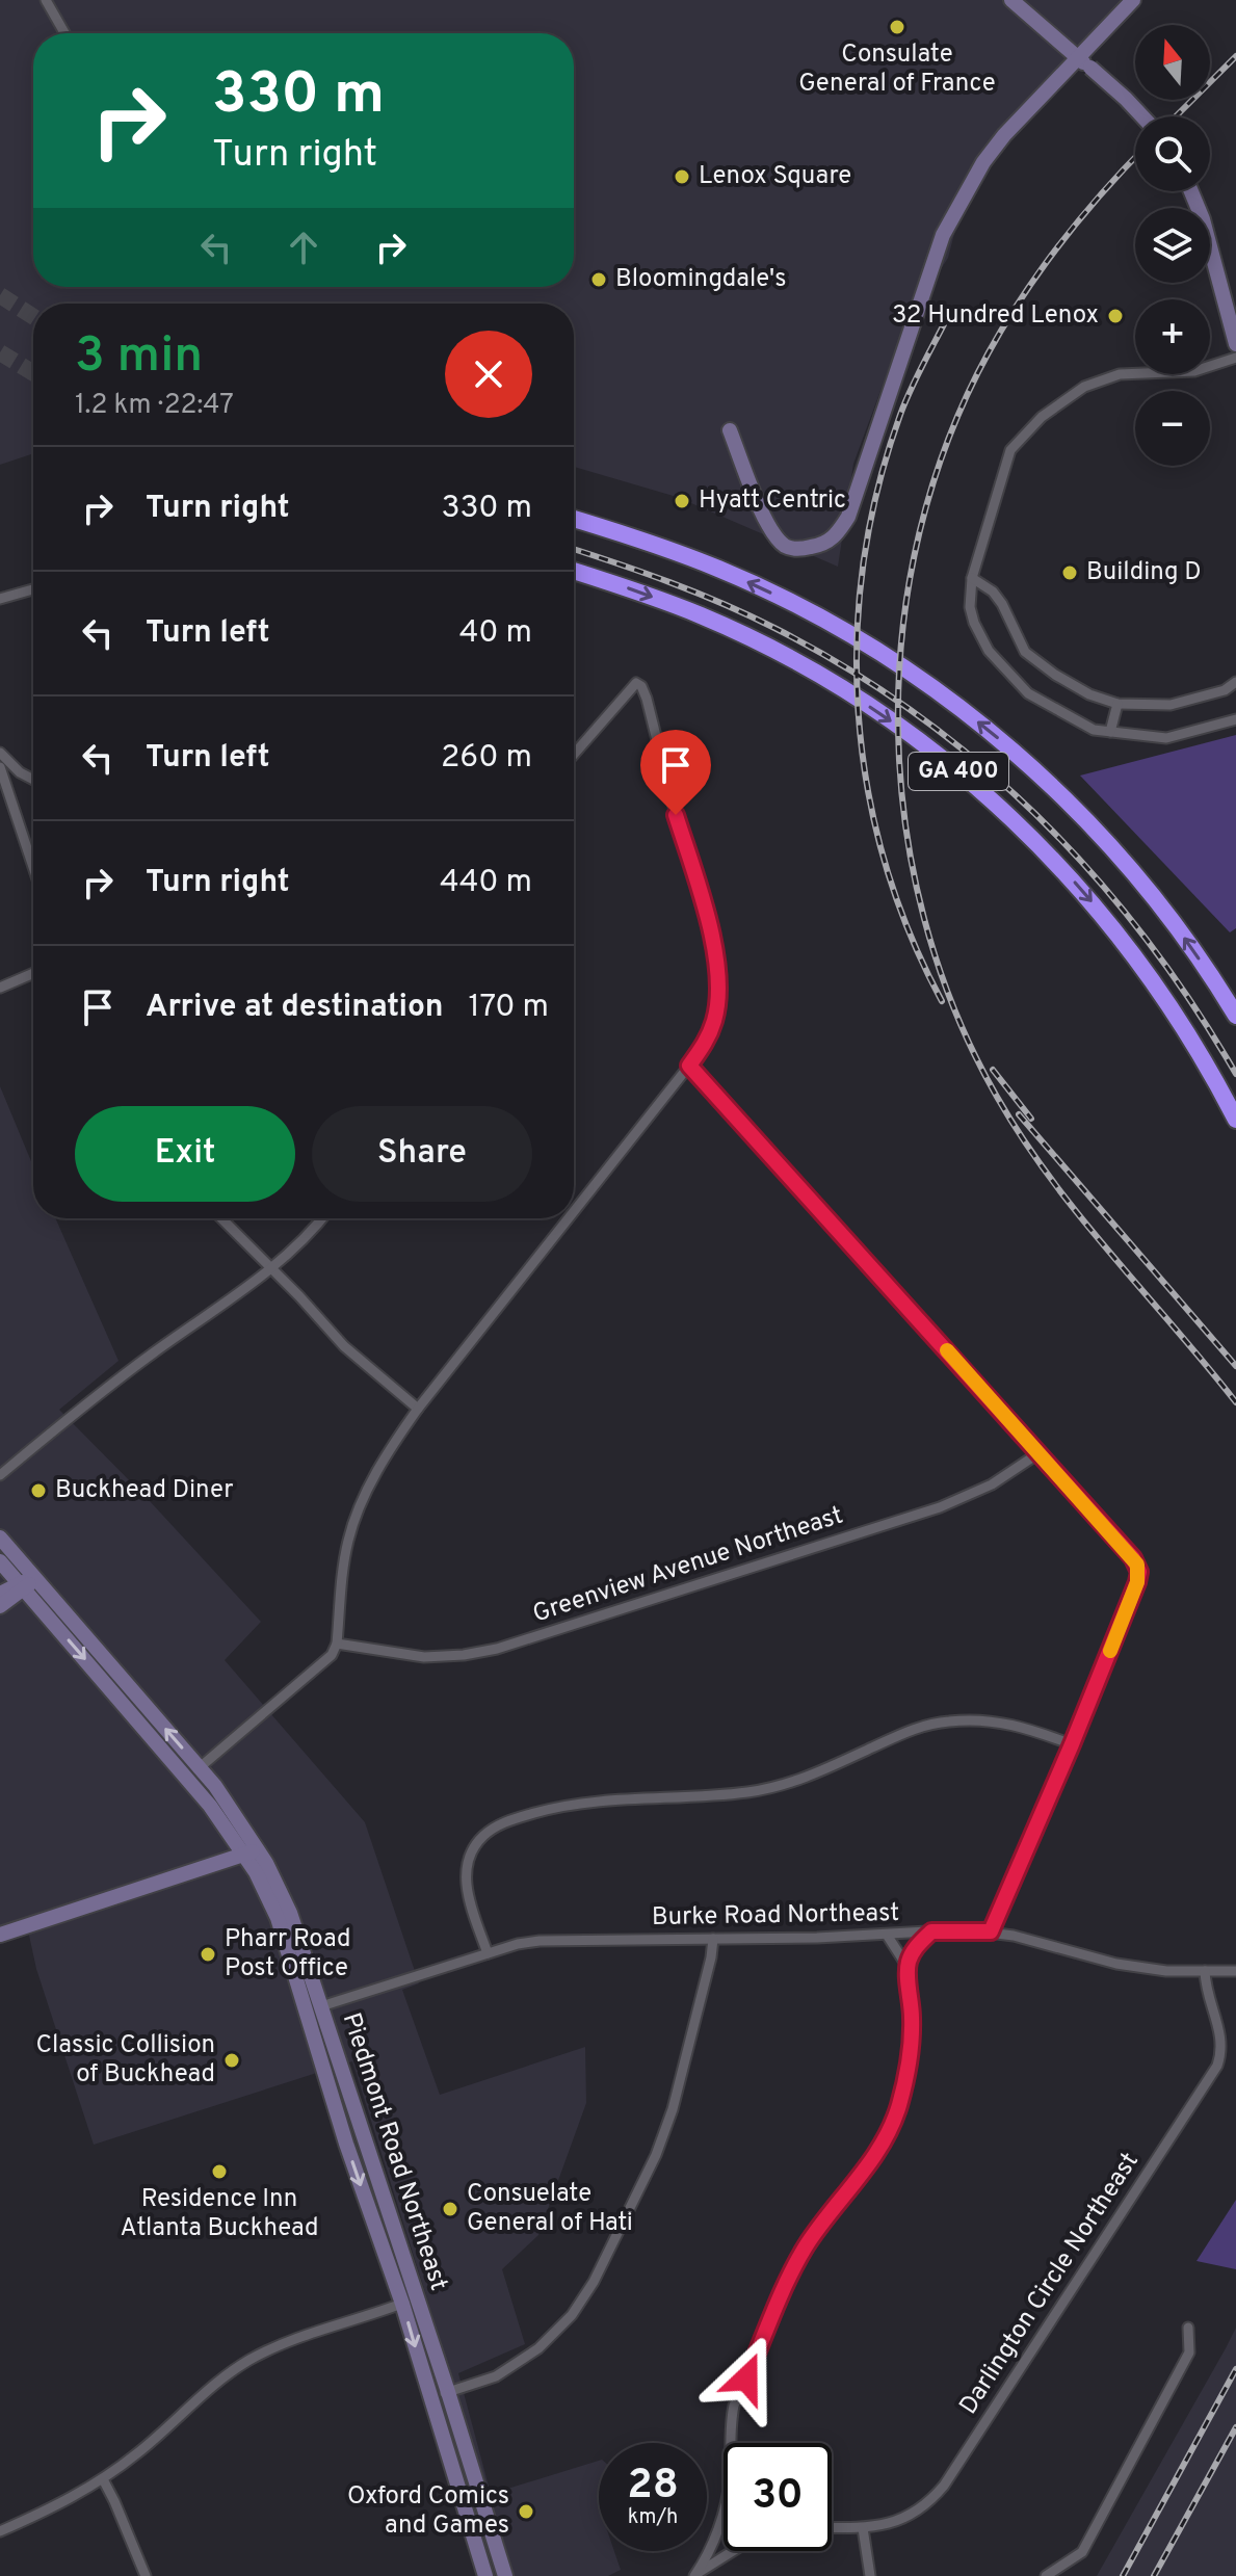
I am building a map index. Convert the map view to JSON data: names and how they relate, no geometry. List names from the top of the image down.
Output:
{
  "streets": {
    "highway": ["GA 400"],
    "main road": ["Piedmont Road Northeast"],
    "street": ["Greenview Avenue Northeast", "Burke Road Northeast", "Darlington Circle Northeast"]
  },
  "crossings": [
    ["Burke Road Northeast", "Piedmont Road Northeast"],
    ["Burke Road Northeast", "Darlington Circle Northeast"]
  ],
  "places": [
    "Consulate General of France",
    "Lenox Square",
    "Bloomingdale's",
    "32 Hundred Lenox",
    "Hyatt Centric",
    "Building D",
    "Buckhead Diner",
    "Pharr Road Post Office",
    "Classic Collision of Buckhead",
    "Residence Inn Atlanta Buckhead",
    "Consuelate General of Hati",
    "Oxford Comics and Games"
  ],
  "north": "top",
  "page": {
    "map_buttons": ["+", "−"],
    "turn": ["330 m", "Turn right"],
    "heading": ["3 min", "1.2 km · 22:47"],
    "list": [
      {
        "name": "Turn right",
        "value": "330 m"
      },
      {
        "name": "Turn left",
        "value": "40 m"
      },
      {
        "name": "Turn left",
        "value": "260 m"
      },
      {
        "name": "Turn right",
        "value": "440 m"
      },
      {
        "name": "Arrive at destination",
        "value": "170 m"
      }
    ],
    "buttons": ["Exit", "Share"],
    "speed": "28 km/h",
    "limit": "30"
  }
}
